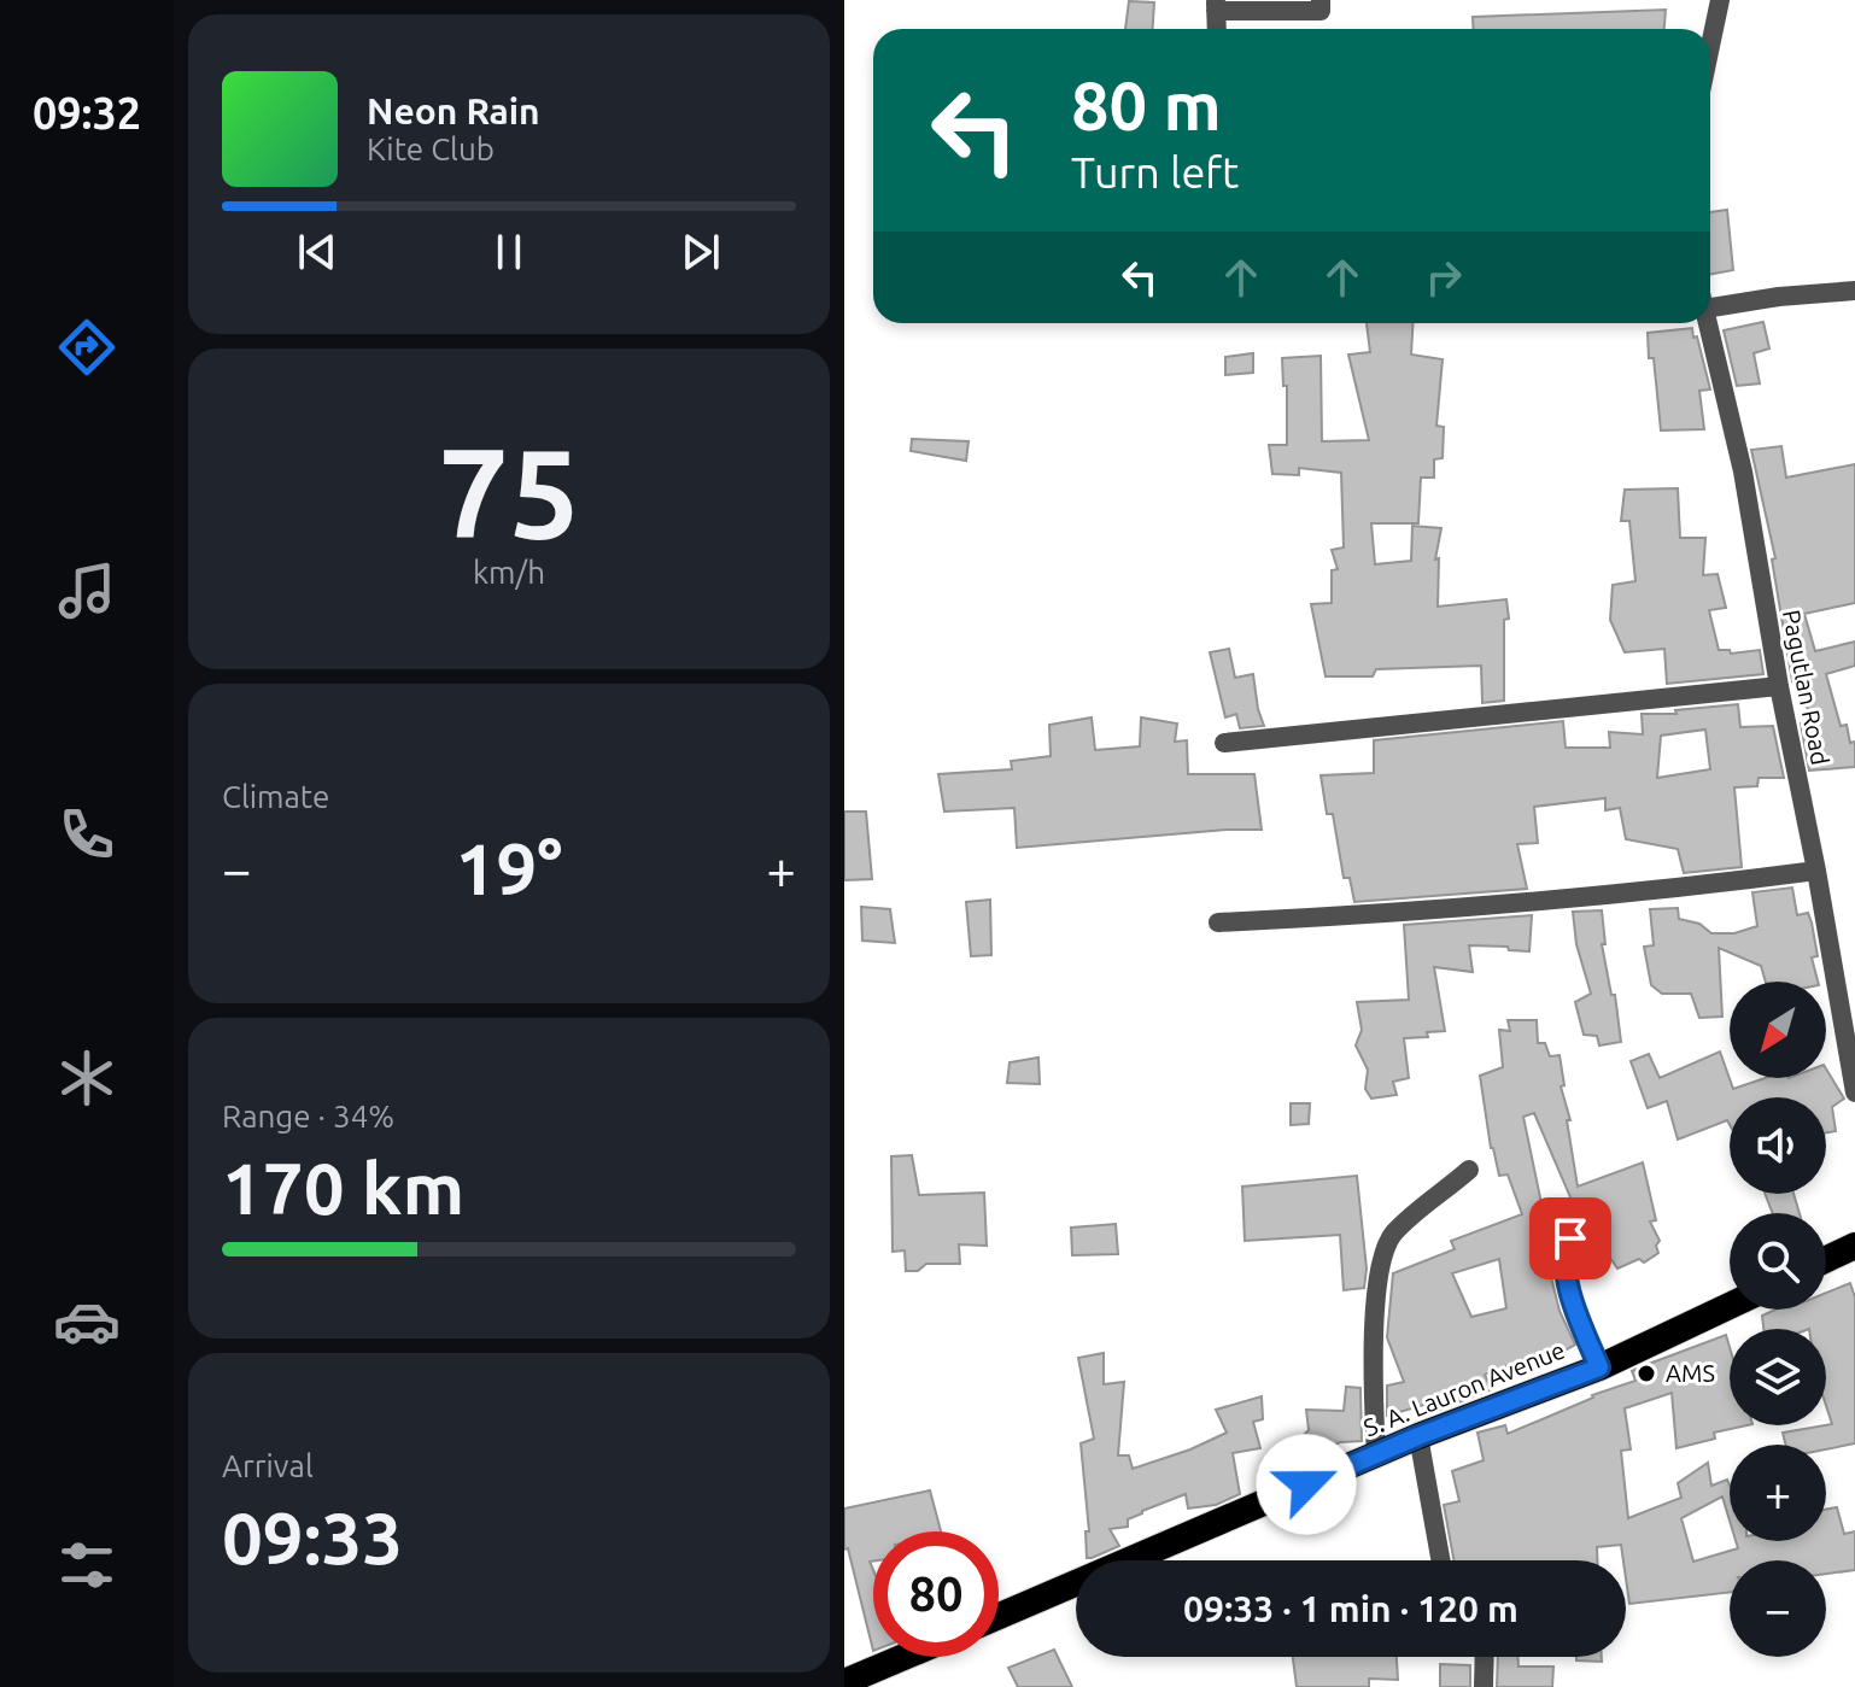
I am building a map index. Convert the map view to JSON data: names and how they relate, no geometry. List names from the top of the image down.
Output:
{
  "streets": {
    "highway": ["S. A. Lauron Avenue"],
    "street": ["Pagutlan Road"]
  },
  "places": ["AMS"],
  "north": "bottom left",
  "page": {
    "tabs": "09:32",
    "turn": ["80 m", "Turn left"],
    "song": ["Neon Rain", "Kite Club"],
    "tile": [
      ["75", "km/h"],
      "Climate",
      ["Range · 34%", "170 km"],
      ["Arrival", "09:33"]
    ],
    "heat": ["−", "19°", "+"],
    "map_buttons": ["+", "−"],
    "limit": "80",
    "trip": "09:33 · 1 min · 120 m"
  }
}
